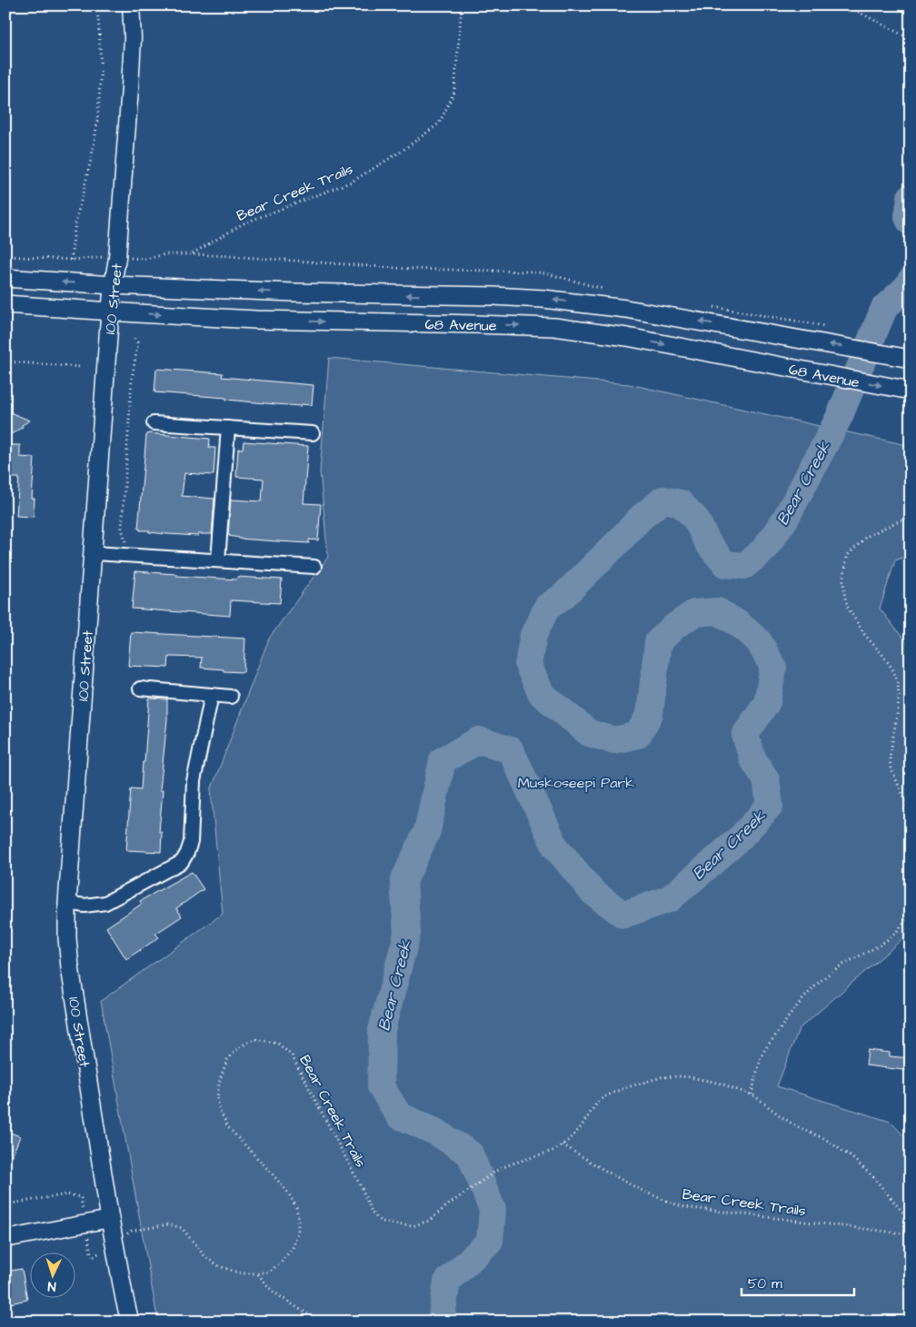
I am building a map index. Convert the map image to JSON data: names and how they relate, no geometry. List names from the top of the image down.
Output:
{
  "streets": {
    "main road": ["100 Street", "68 Avenue"],
    "path": ["Bear Creek Trails"]
  },
  "crossings": [
    ["Bear Creek Trails", "100 Street"],
    ["100 Street", "68 Avenue"]
  ],
  "water": ["Bear Creek"],
  "parks": ["Muskoseepi Park"],
  "scale_bar": "50 m",
  "north": "bottom"
}
